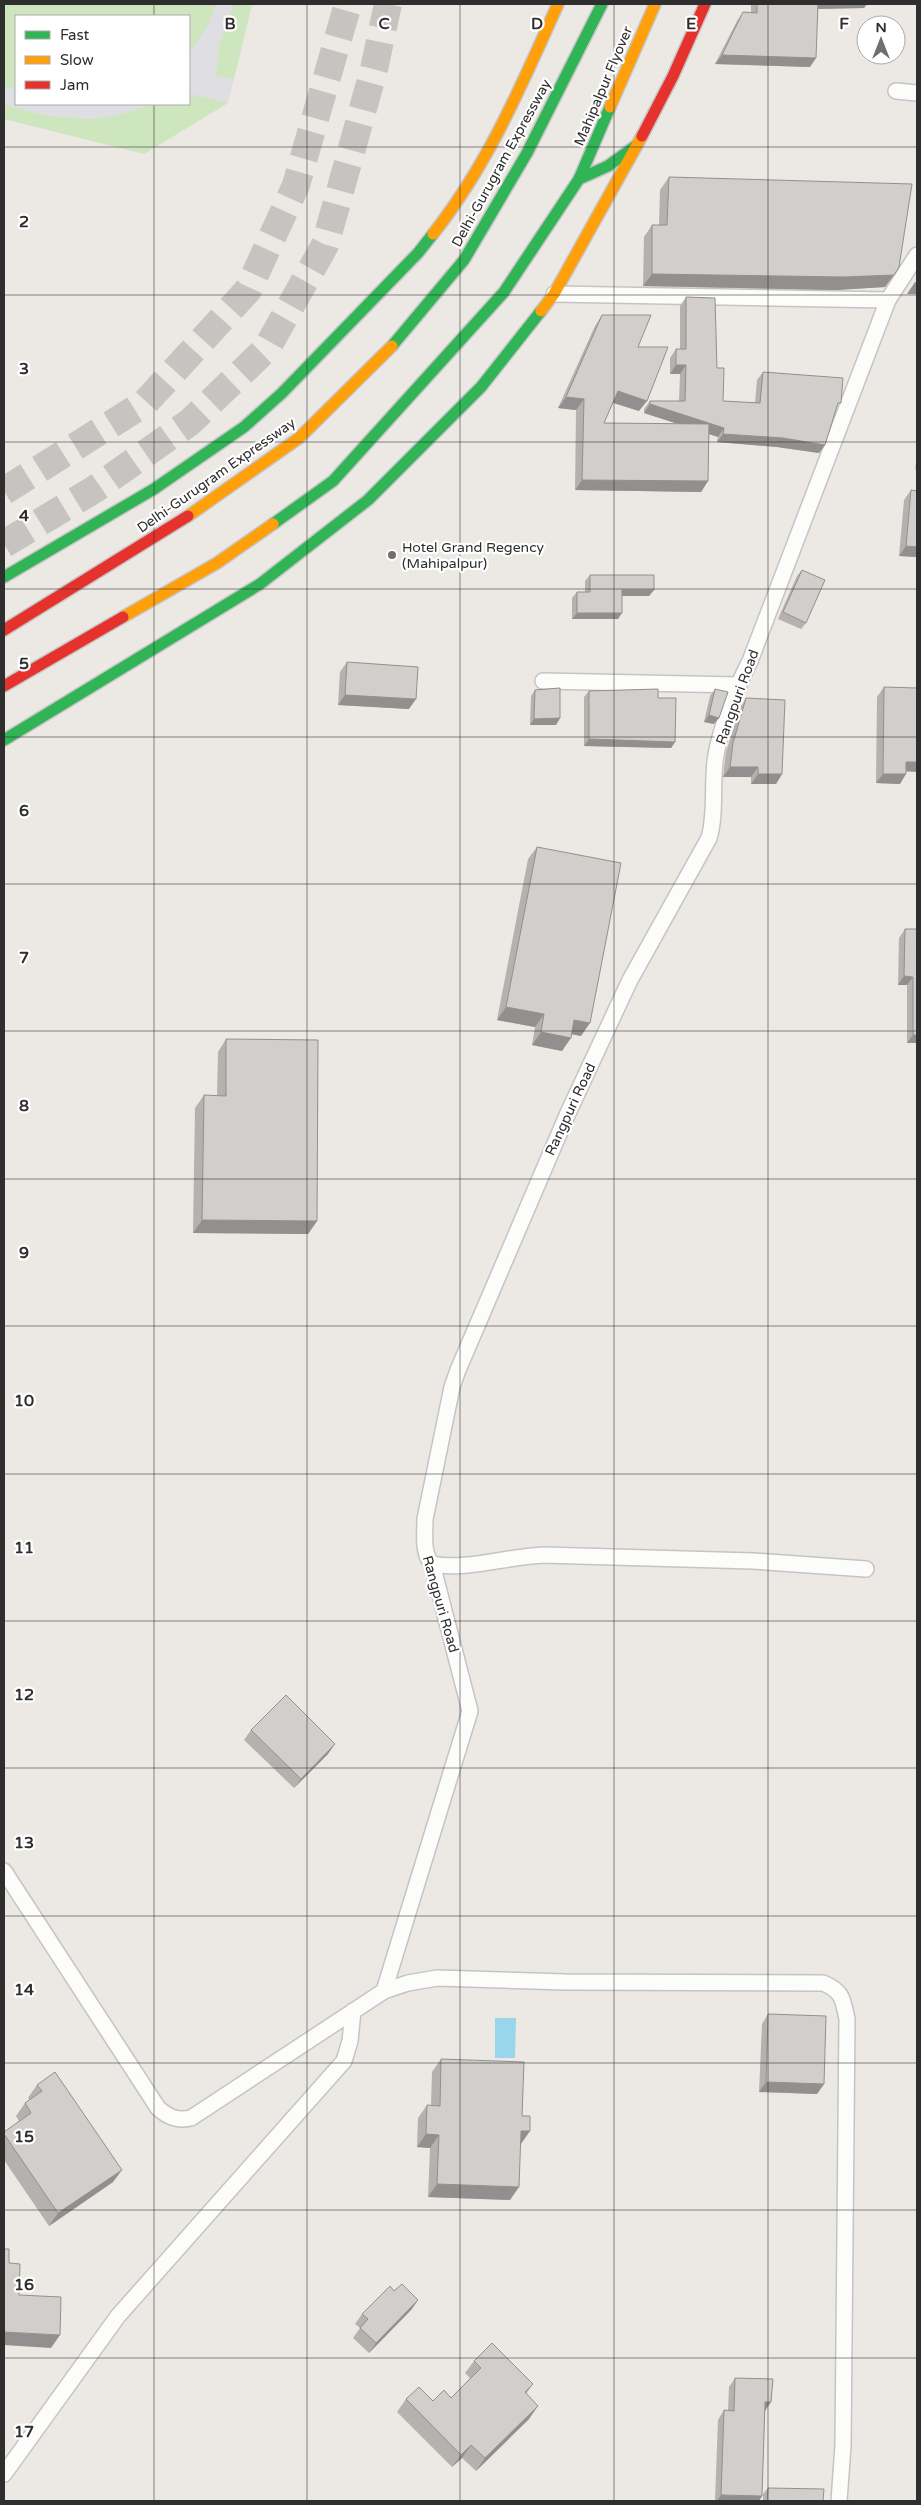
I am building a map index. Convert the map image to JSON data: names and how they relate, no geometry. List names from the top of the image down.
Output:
{
  "streets": {
    "main road": ["Mahipalpur Flyover", "Delhi-Gurugram Expressway"],
    "street": ["Rangpuri Road"]
  },
  "places": ["Hotel Grand Regency (Mahipalpur)"],
  "legend": ["Fast", "Slow", "Jam"],
  "north": "top",
  "grid": {
    "columns": [
      "B",
      "C",
      "D",
      "E",
      "F"
    ],
    "rows": [
      "2",
      "3",
      "4",
      "5",
      "6",
      "7",
      "8",
      "9",
      "10",
      "11",
      "12",
      "13",
      "14",
      "15",
      "16",
      "17"
    ]
  }
}
